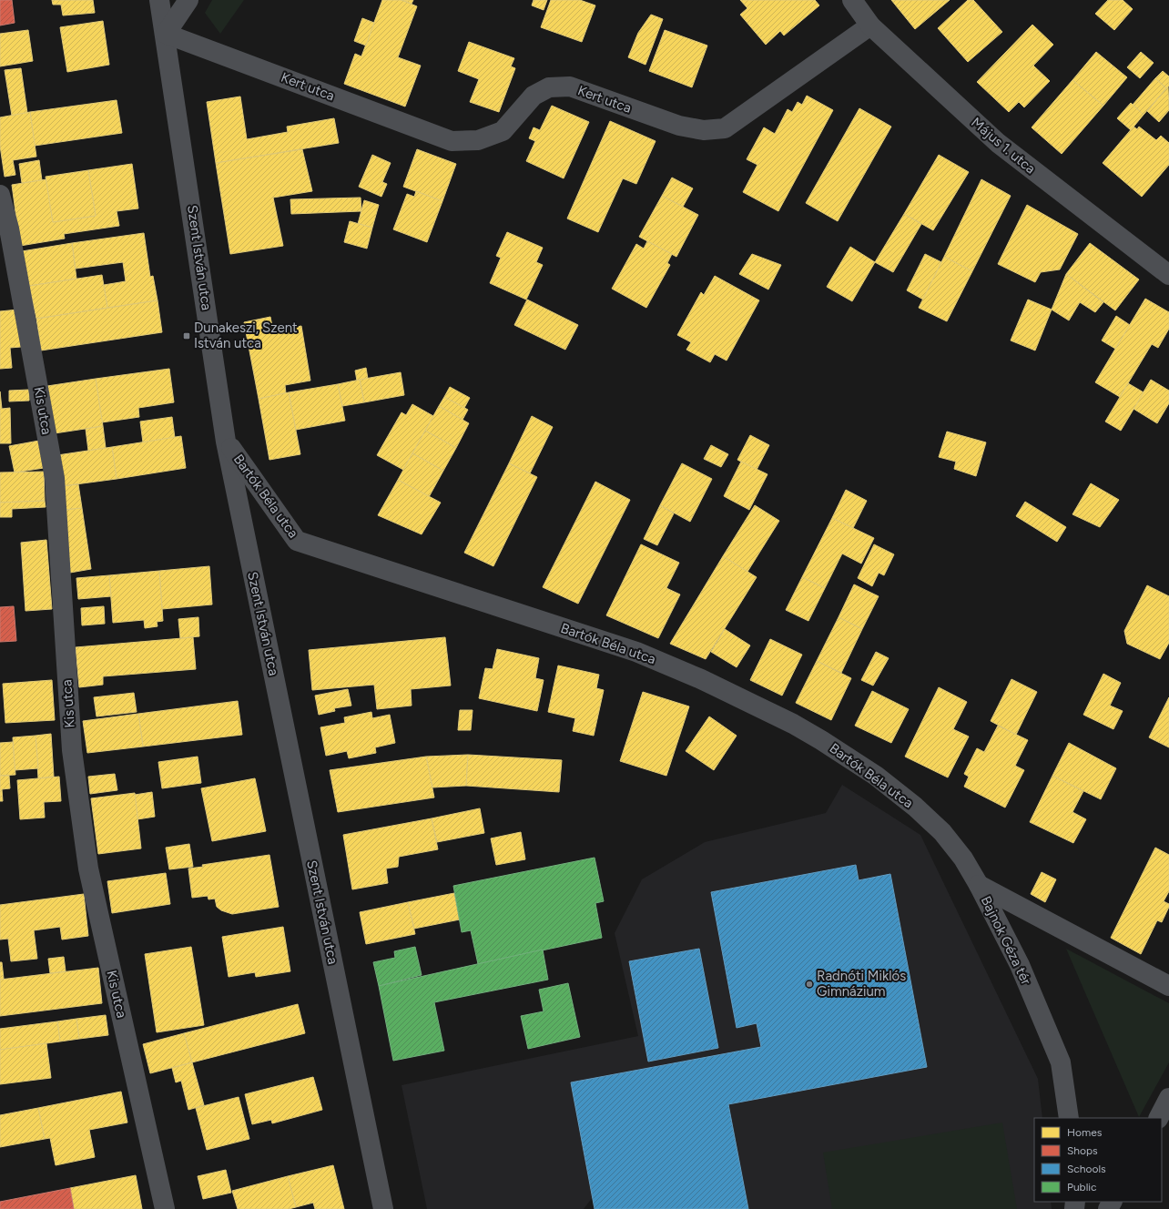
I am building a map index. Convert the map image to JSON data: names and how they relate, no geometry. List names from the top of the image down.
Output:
{
  "streets": {
    "street": [
      "Kert utca",
      "Május 1. utca",
      "Szent István utca",
      "Kis utca",
      "Bartók Béla utca",
      "Bajnok Géza tér"
    ]
  },
  "crossings": [
    ["Kert utca", "Május 1. utca"],
    ["Kert utca", "Szent István utca"],
    ["Szent István utca", "Bartók Béla utca"],
    ["Bartók Béla utca", "Bajnok Géza tér"]
  ],
  "places": {
    "transit": ["Dunakeszi, Szent István utca"],
    "other": ["Radnóti Miklós Gimnázium"]
  },
  "legend": [
    "Homes",
    "Shops",
    "Schools",
    "Public"
  ]
}
